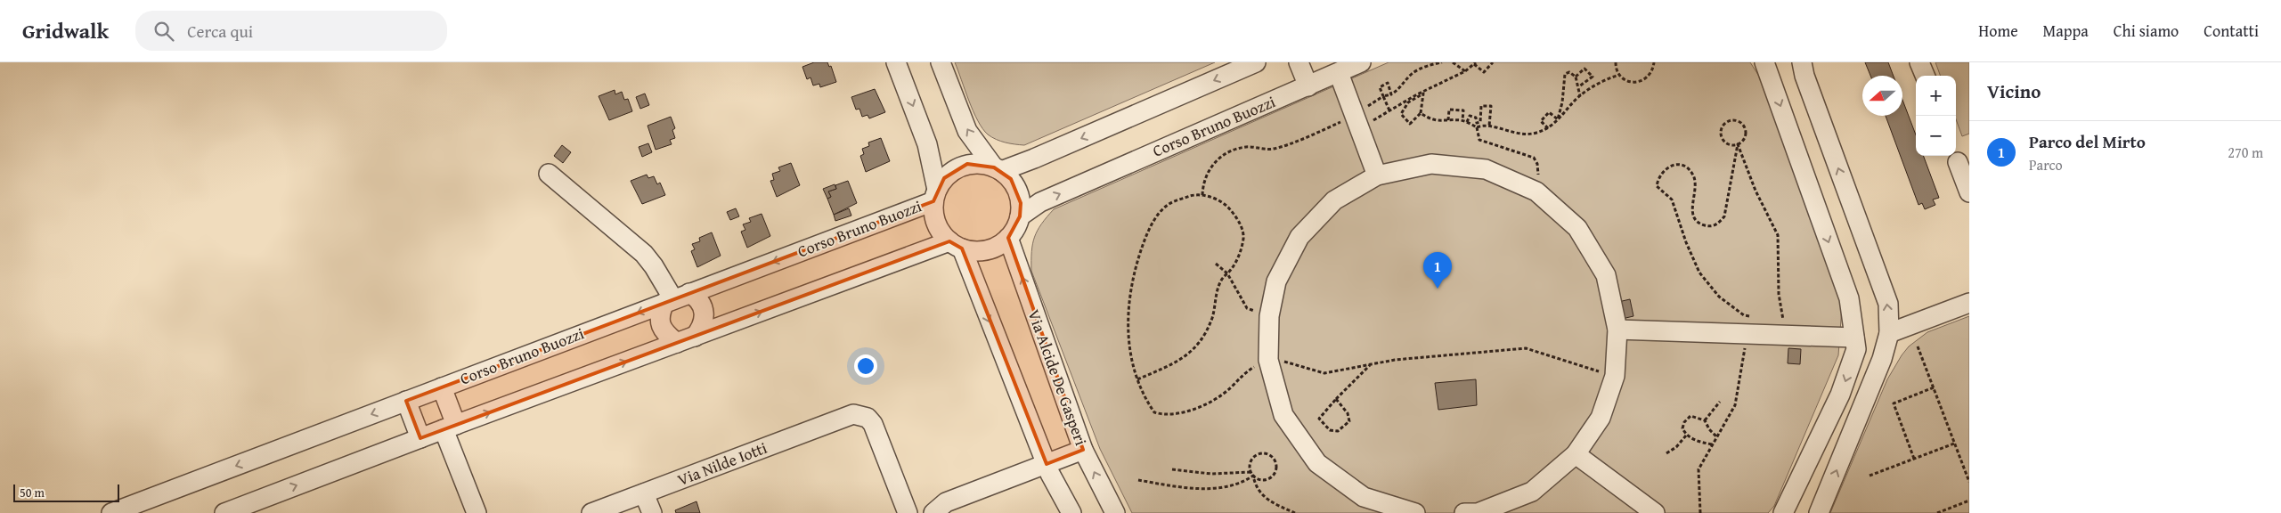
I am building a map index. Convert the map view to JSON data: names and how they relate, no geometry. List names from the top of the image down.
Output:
{
  "streets": {
    "street": ["Corso Bruno Buozzi", "Via Alcide De Gasperi", "Via Nilde Iotti"]
  },
  "crossings": [
    ["Corso Bruno Buozzi", "Via Alcide De Gasperi"]
  ],
  "scale_bar": "50 m",
  "north": "left",
  "page": {
    "header": "Gridwalk",
    "search": "Cerca qui",
    "nav": [
      "Home",
      "Mappa",
      "Chi siamo",
      "Contatti"
    ],
    "heading": "Vicino",
    "map_buttons": ["+", "−"],
    "list": [
      {
        "mark": "1",
        "name": "Parco del Mirto",
        "note": "Parco",
        "value": "270 m"
      }
    ],
    "pins": "1",
    "scale": "50 m"
  }
}
